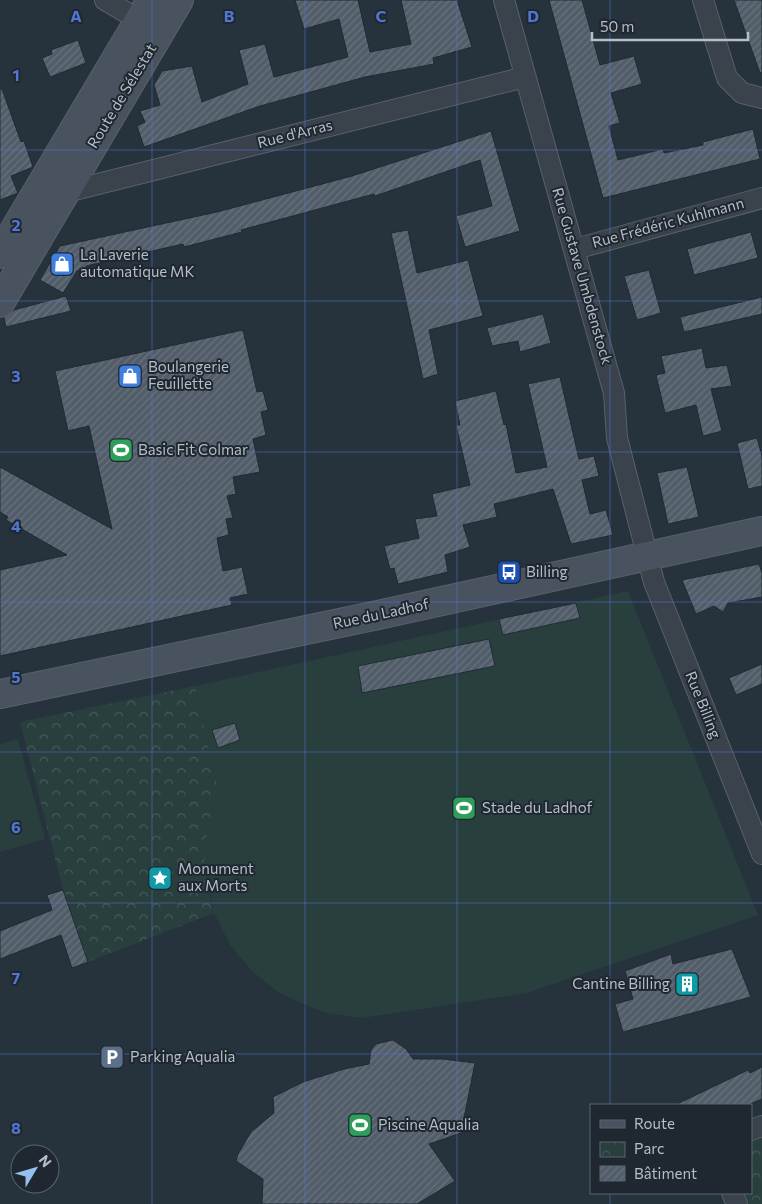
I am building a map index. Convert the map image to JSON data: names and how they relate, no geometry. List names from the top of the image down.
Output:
{
  "streets": {
    "main road": ["Route de Sélestat", "Rue du Ladhof"],
    "street": [
      "Rue d'Arras",
      "Rue Frédéric Kuhlmann",
      "Rue Gustave Umbdenstock",
      "Rue Billing"
    ]
  },
  "crossings": [
    ["Route de Sélestat", "Rue d'Arras"],
    ["Rue d'Arras", "Rue Gustave Umbdenstock"],
    ["Rue Frédéric Kuhlmann", "Rue Gustave Umbdenstock"],
    ["Rue Gustave Umbdenstock", "Rue du Ladhof"],
    ["Rue Gustave Umbdenstock", "Rue Billing"],
    ["Rue du Ladhof", "Rue Billing"]
  ],
  "places": {
    "shop": ["La Laverie automatique MK", "Boulangerie Feuillette"],
    "sports": ["Basic Fit Colmar", "Stade du Ladhof", "Piscine Aqualia"],
    "bus stop": ["Billing"],
    "place": ["Monument aux Morts"],
    "building": ["Cantine Billing"],
    "parking": ["Parking Aqualia"]
  },
  "legend": ["Route", "Parc", "Bâtiment"],
  "scale_bar": "50 m",
  "north": "top right",
  "grid": {
    "columns": [
      "A",
      "B",
      "C",
      "D"
    ],
    "rows": [
      "1",
      "2",
      "3",
      "4",
      "5",
      "6",
      "7",
      "8"
    ]
  }
}
